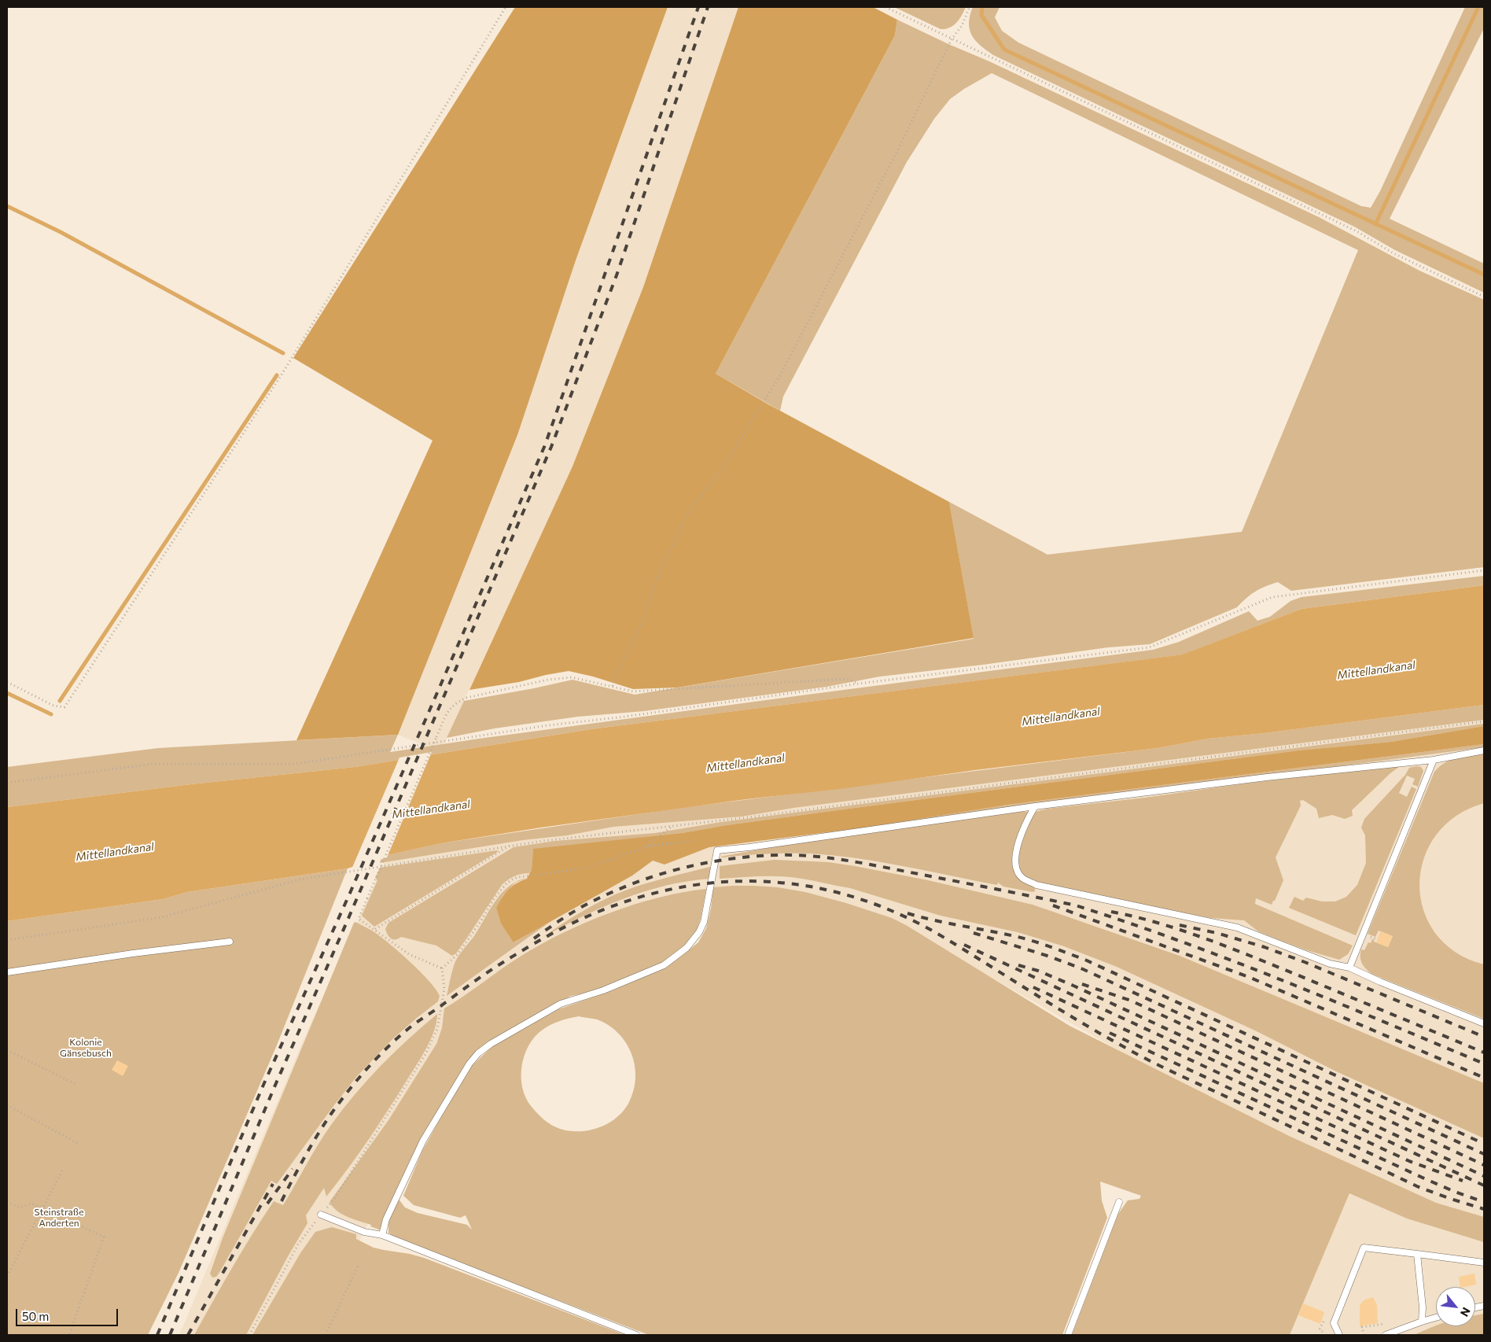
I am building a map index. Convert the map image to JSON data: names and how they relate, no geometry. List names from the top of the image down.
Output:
{
  "water": ["Mittellandkanal"],
  "parks": ["Kolonie Gänsebusch", "Steinstraße Anderten"],
  "scale_bar": "50 m",
  "north": "bottom right"
}
